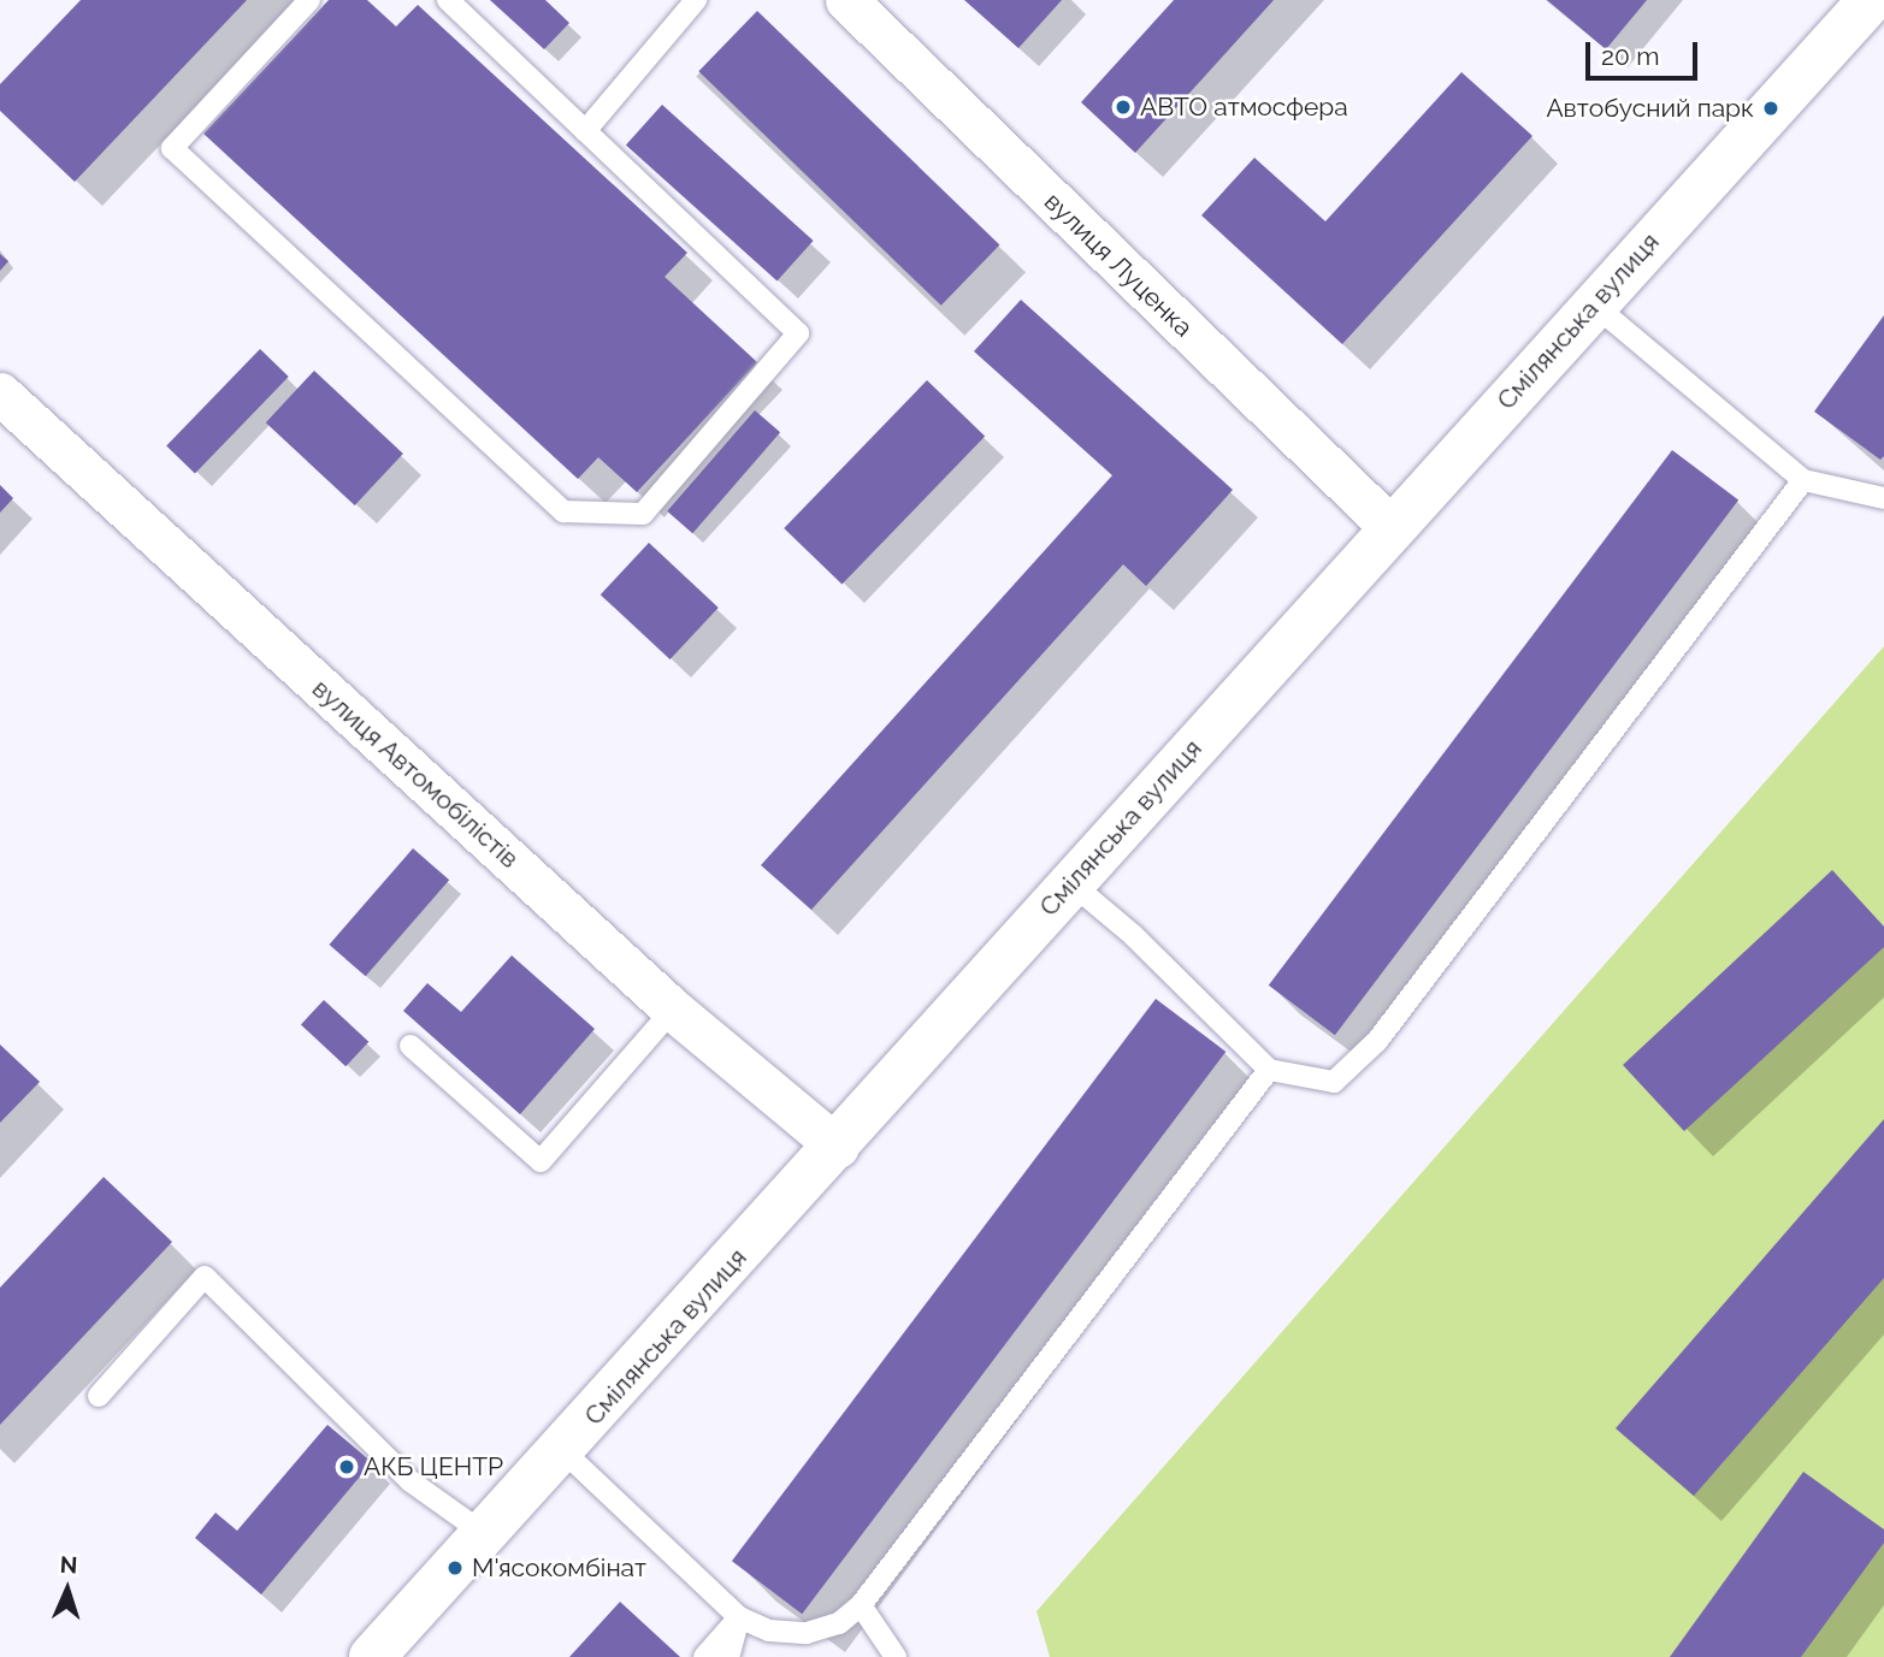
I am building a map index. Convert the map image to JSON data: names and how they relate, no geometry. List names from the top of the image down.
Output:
{
  "streets": {
    "main road": ["Смілянська вулиця"],
    "street": ["вулиця Луценка", "вулиця Автомобілістів"]
  },
  "crossings": [
    ["вулиця Луценка", "Смілянська вулиця"],
    ["Смілянська вулиця", "вулиця Автомобілістів"]
  ],
  "places": [
    "АВТО атмосфера",
    "Автобусний парк",
    "АКБ ЦЕНТР",
    "М'ясокомбінат"
  ],
  "scale_bar": "20 m",
  "north": "top"
}
